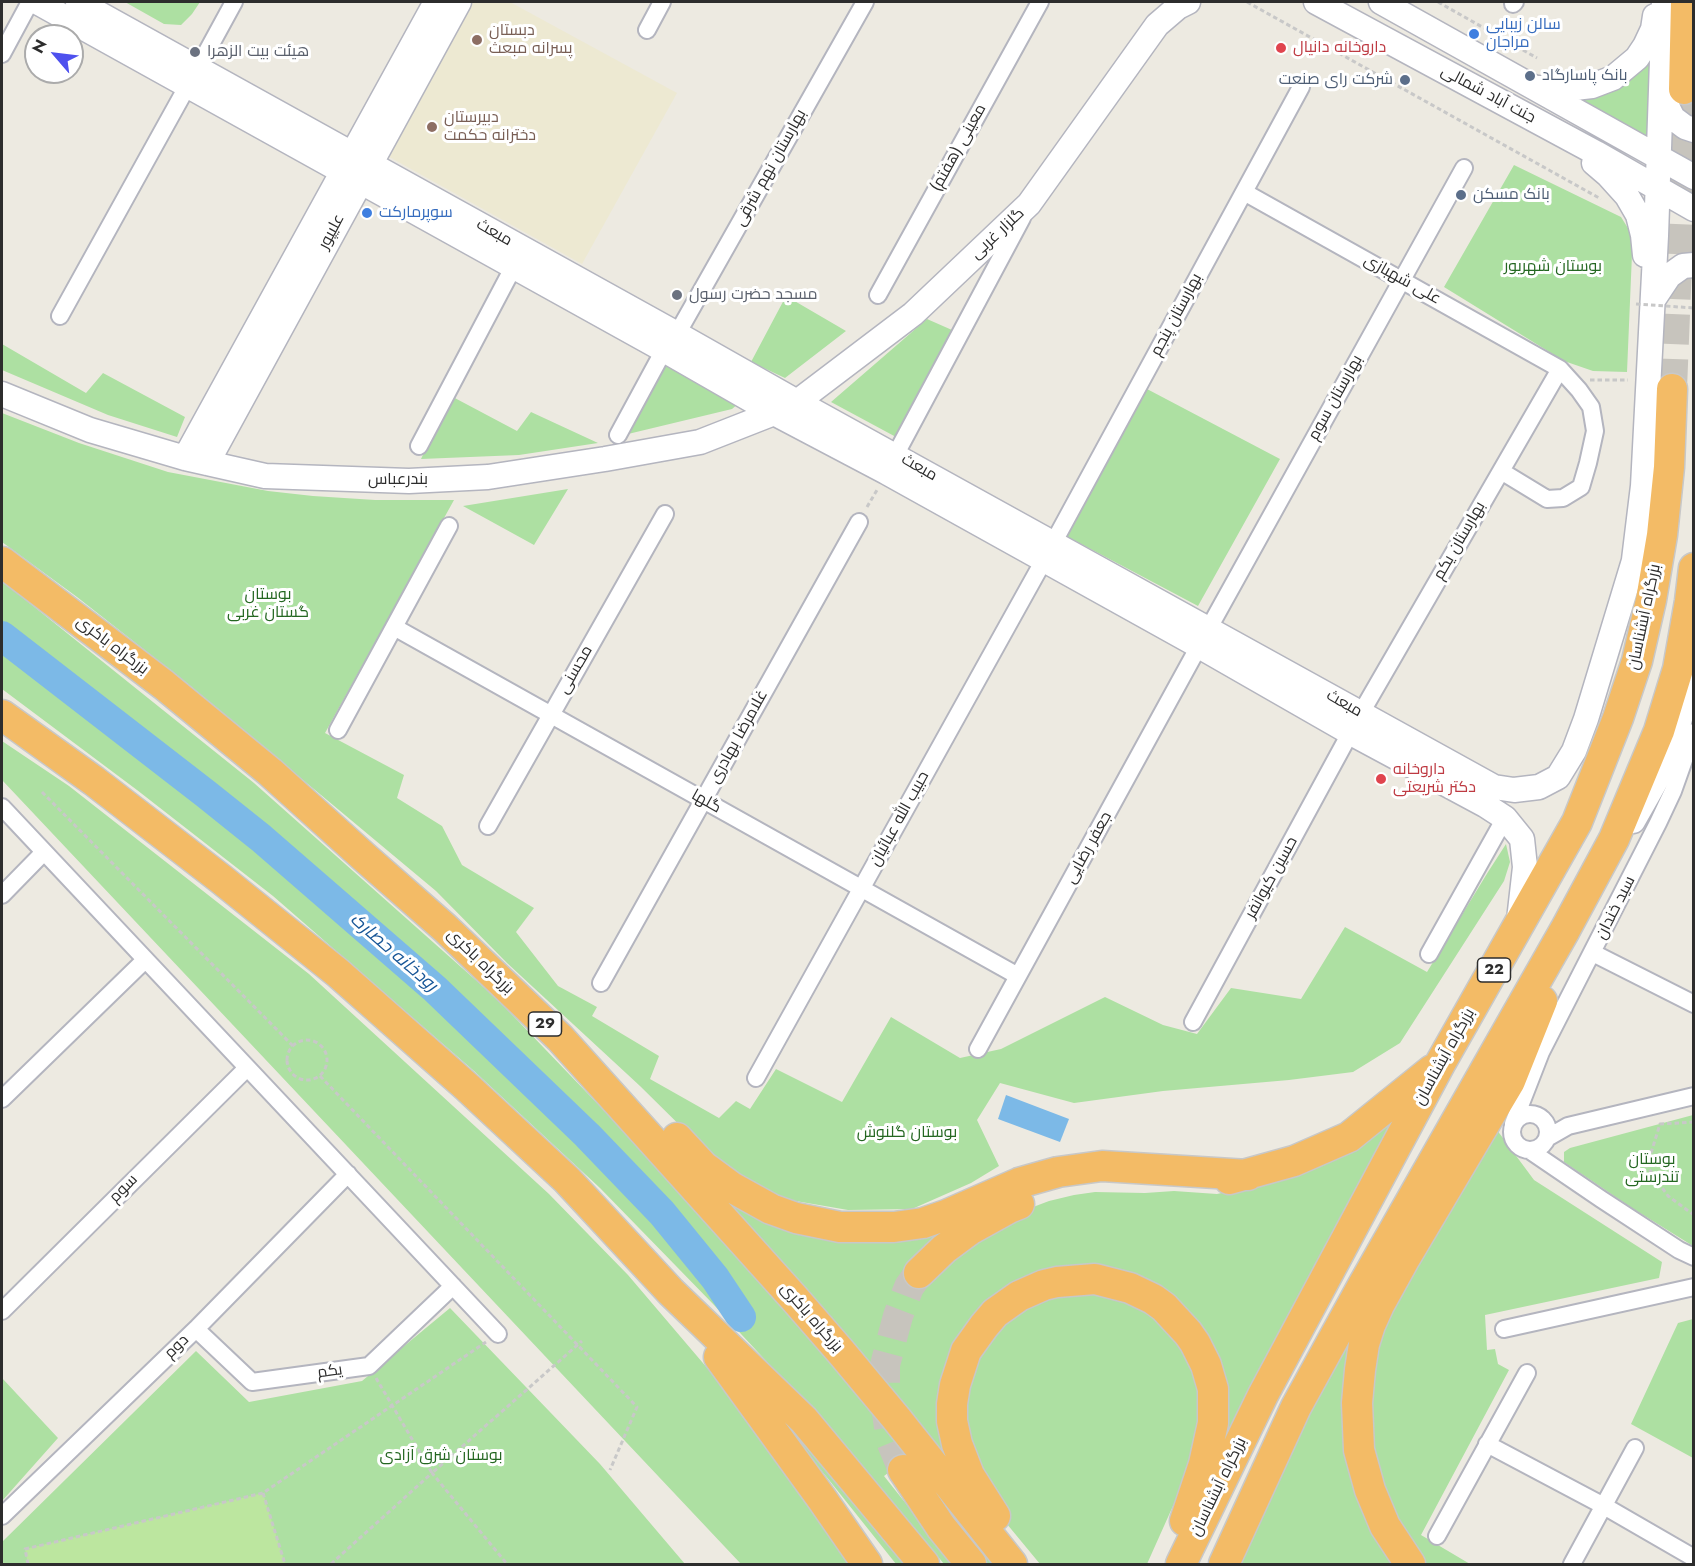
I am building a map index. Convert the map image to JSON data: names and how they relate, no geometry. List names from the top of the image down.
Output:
{
  "streets": {
    "highway": [
      "بزرگراه آبشناسان",
      "بزرگراه باکری",
      "22",
      "29"
    ],
    "street": [
      "جنت آباد شمالی",
      "معینی (هفتم)",
      "بهارستان نهم شرقی",
      "علیپور",
      "مبعث",
      "گلزار غربی",
      "علی شهبازی",
      "بهارستان پنجم",
      "بهارستان سوم",
      "بندرعباس",
      "بهارستان یکم",
      "محسنی",
      "غلامرضا بهادری",
      "گلها",
      "حبیب الله عبائیان",
      "جعفر رضایی",
      "حسین کیوانفر",
      "سید خندان",
      "سوم",
      "دوم",
      "یکم"
    ]
  },
  "crossings": [
    ["بهارستان نهم شرقی", "مبعث"],
    ["علیپور", "مبعث"],
    ["علیپور", "بندرعباس"],
    ["مبعث", "گلزار غربی"],
    ["مبعث", "بهارستان پنجم"],
    ["مبعث", "بهارستان سوم"],
    ["مبعث", "بندرعباس"],
    ["مبعث", "بهارستان یکم"],
    ["مبعث", "بزرگراه آبشناسان"],
    ["مبعث", "حبیب الله عبائیان"],
    ["مبعث", "جعفر رضایی"],
    ["مبعث", "حسین کیوانفر"],
    ["گلزار غربی", "بندرعباس"],
    ["علی شهبازی", "بهارستان پنجم"],
    ["علی شهبازی", "بهارستان سوم"],
    ["علی شهبازی", "بهارستان یکم"],
    ["بهارستان پنجم", "حبیب الله عبائیان"],
    ["بهارستان سوم", "جعفر رضایی"],
    ["بهارستان یکم", "حسین کیوانفر"],
    ["محسنی", "گلها"],
    ["غلامرضا بهادری", "گلها"],
    ["گلها", "حبیب الله عبائیان"],
    ["گلها", "جعفر رضایی"],
    ["دوم", "یکم"]
  ],
  "water": ["رودخانه حصارک"],
  "parks": [
    "بوستان شهریور",
    "بوستان گستان غربی",
    "بوستان گلنوش",
    "بوستان تندرستی",
    "بوستان شرق آزادی"
  ],
  "places": [
    "سالن زیبایی مراجان",
    "دبستان پسرانه مبعث",
    "داروخانه دانیال",
    "هیئت بیت الزهرا",
    "بانک پاسارگاد",
    "شرکت رای صنعت",
    "دبیرستان دخترانه حکمت",
    "بانک مسکن",
    "سوپرمارکت",
    "مسجد حضرت رسول",
    "داروخانه دکتر شریعتی"
  ],
  "north": "top left"
}
